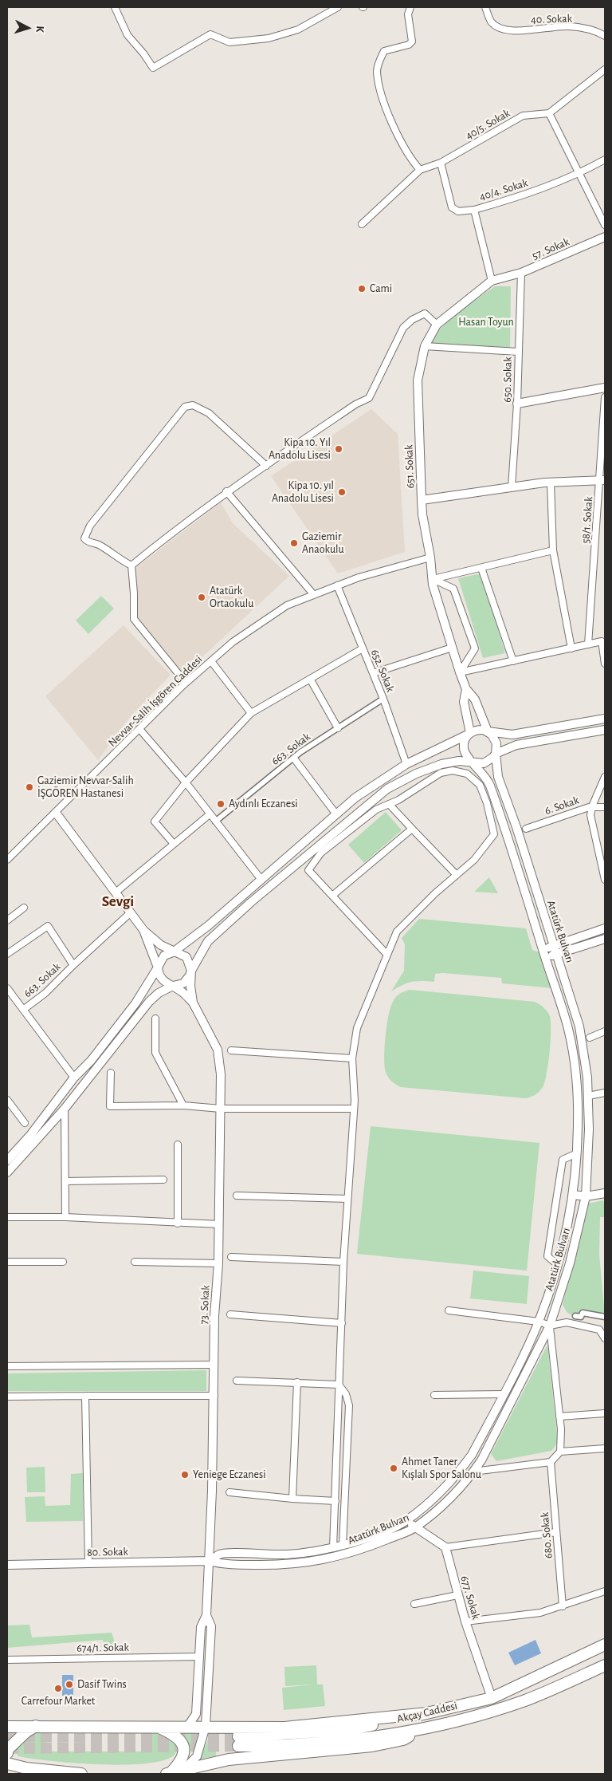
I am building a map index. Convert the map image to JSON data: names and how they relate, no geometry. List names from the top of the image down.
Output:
{
  "streets": {
    "highway": ["Akçay Caddesi"],
    "street": [
      "40. Sokak",
      "40/5. Sokak",
      "40/4. Sokak",
      "57. Sokak",
      "650. Sokak",
      "651. Sokak",
      "58/1. Sokak",
      "652. Sokak",
      "Nevvar-Salih İşgören Caddesi",
      "663. Sokak",
      "6. Sokak",
      "Atatürk Bulvarı",
      "73. Sokak",
      "680. Sokak",
      "80. Sokak",
      "677. Sokak",
      "674/1. Sokak"
    ]
  },
  "crossings": [
    ["40/4. Sokak", "651. Sokak"],
    ["57. Sokak", "650. Sokak"],
    ["57. Sokak", "651. Sokak"],
    ["651. Sokak", "Nevvar-Salih İşgören Caddesi"],
    ["651. Sokak", "Atatürk Bulvarı"],
    ["652. Sokak", "Nevvar-Salih İşgören Caddesi"],
    ["652. Sokak", "663. Sokak"],
    ["Atatürk Bulvarı", "73. Sokak"],
    ["Atatürk Bulvarı", "80. Sokak"],
    ["73. Sokak", "80. Sokak"],
    ["677. Sokak", "Akçay Caddesi"]
  ],
  "districts": ["Sevgi"],
  "parks": ["Hasan Toyun"],
  "places": [
    "Cami",
    "Kipa 10. Yıl Anadolu Lisesi",
    "Kipa 10. yıl Anadolu Lisesi",
    "Gaziemir Anaokulu",
    "Atatürk Ortaokulu",
    "Gaziemir Nevvar-Salih İŞGÖREN Hastanesi",
    "Aydınlı Eczanesi",
    "Ahmet Taner Kışlalı Spor Salonu",
    "Yeniege Eczanesi",
    "Dasif Twins",
    "Carrefour Market"
  ],
  "north": "right"
}
